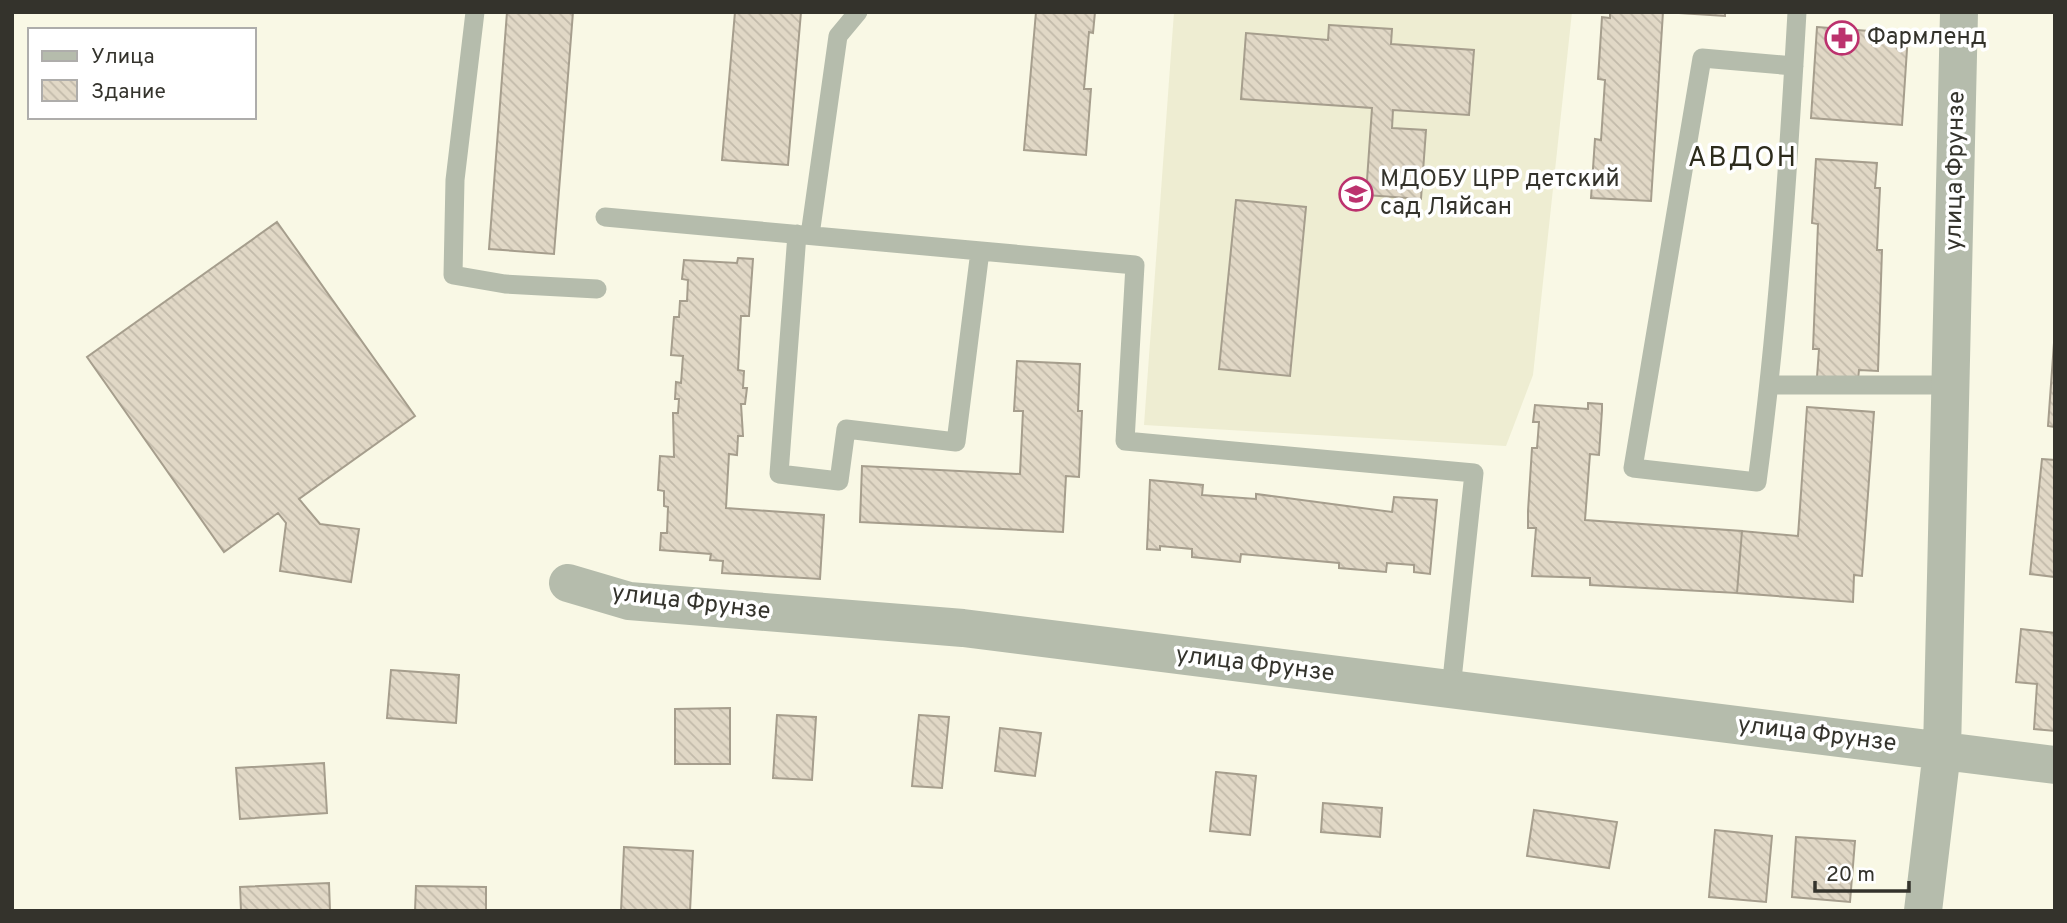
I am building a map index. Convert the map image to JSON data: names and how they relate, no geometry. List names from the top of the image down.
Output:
{
  "streets": {
    "street": ["улица Фрунзе"]
  },
  "districts": ["АВДОН"],
  "places": {
    "pharmacy": ["Фармленд"],
    "school or university": ["МДОБУ ЦРР детский сад Ляйсан"]
  },
  "legend": ["Улица", "Здание"],
  "scale_bar": "20 m"
}
